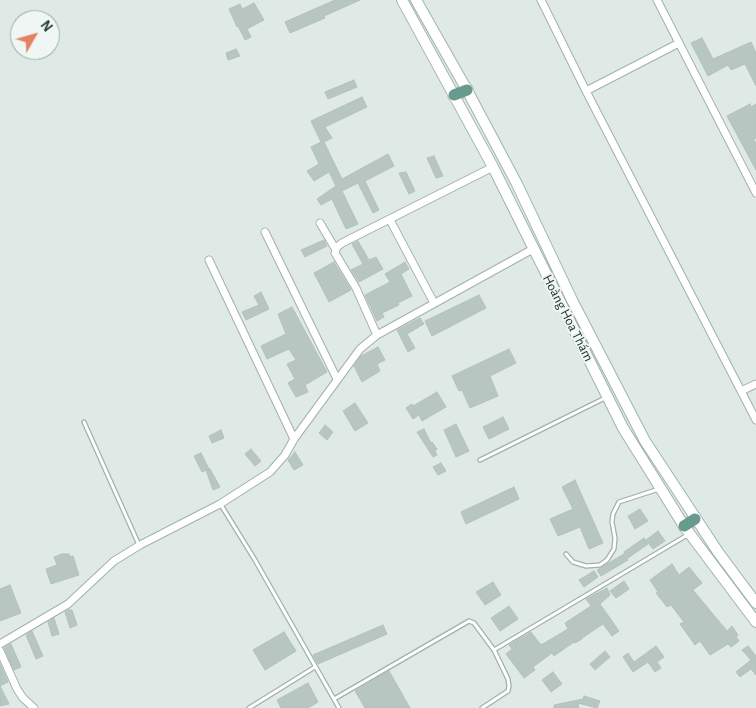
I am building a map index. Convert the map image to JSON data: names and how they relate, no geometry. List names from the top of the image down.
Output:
{
  "streets": {
    "main road": ["Hoàng Hoa Thám"]
  },
  "north": "top right"
}
